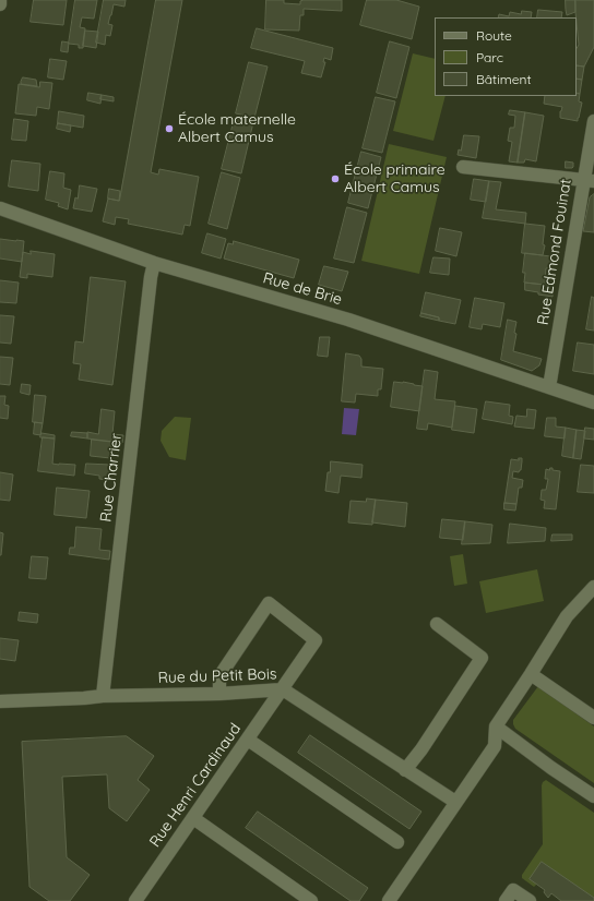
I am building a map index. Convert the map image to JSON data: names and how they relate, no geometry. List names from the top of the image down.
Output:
{
  "streets": {
    "street": [
      "Rue Edmond Fouinat",
      "Rue de Brie",
      "Rue Charrier",
      "Rue du Petit Bois",
      "Rue Henri Cardinaud"
    ]
  },
  "crossings": [
    ["Rue Edmond Fouinat", "Rue de Brie"],
    ["Rue de Brie", "Rue Charrier"],
    ["Rue Charrier", "Rue du Petit Bois"],
    ["Rue du Petit Bois", "Rue Henri Cardinaud"]
  ],
  "places": ["École maternelle Albert Camus", "École primaire Albert Camus"],
  "legend": ["Route", "Parc", "Bâtiment"]
}
